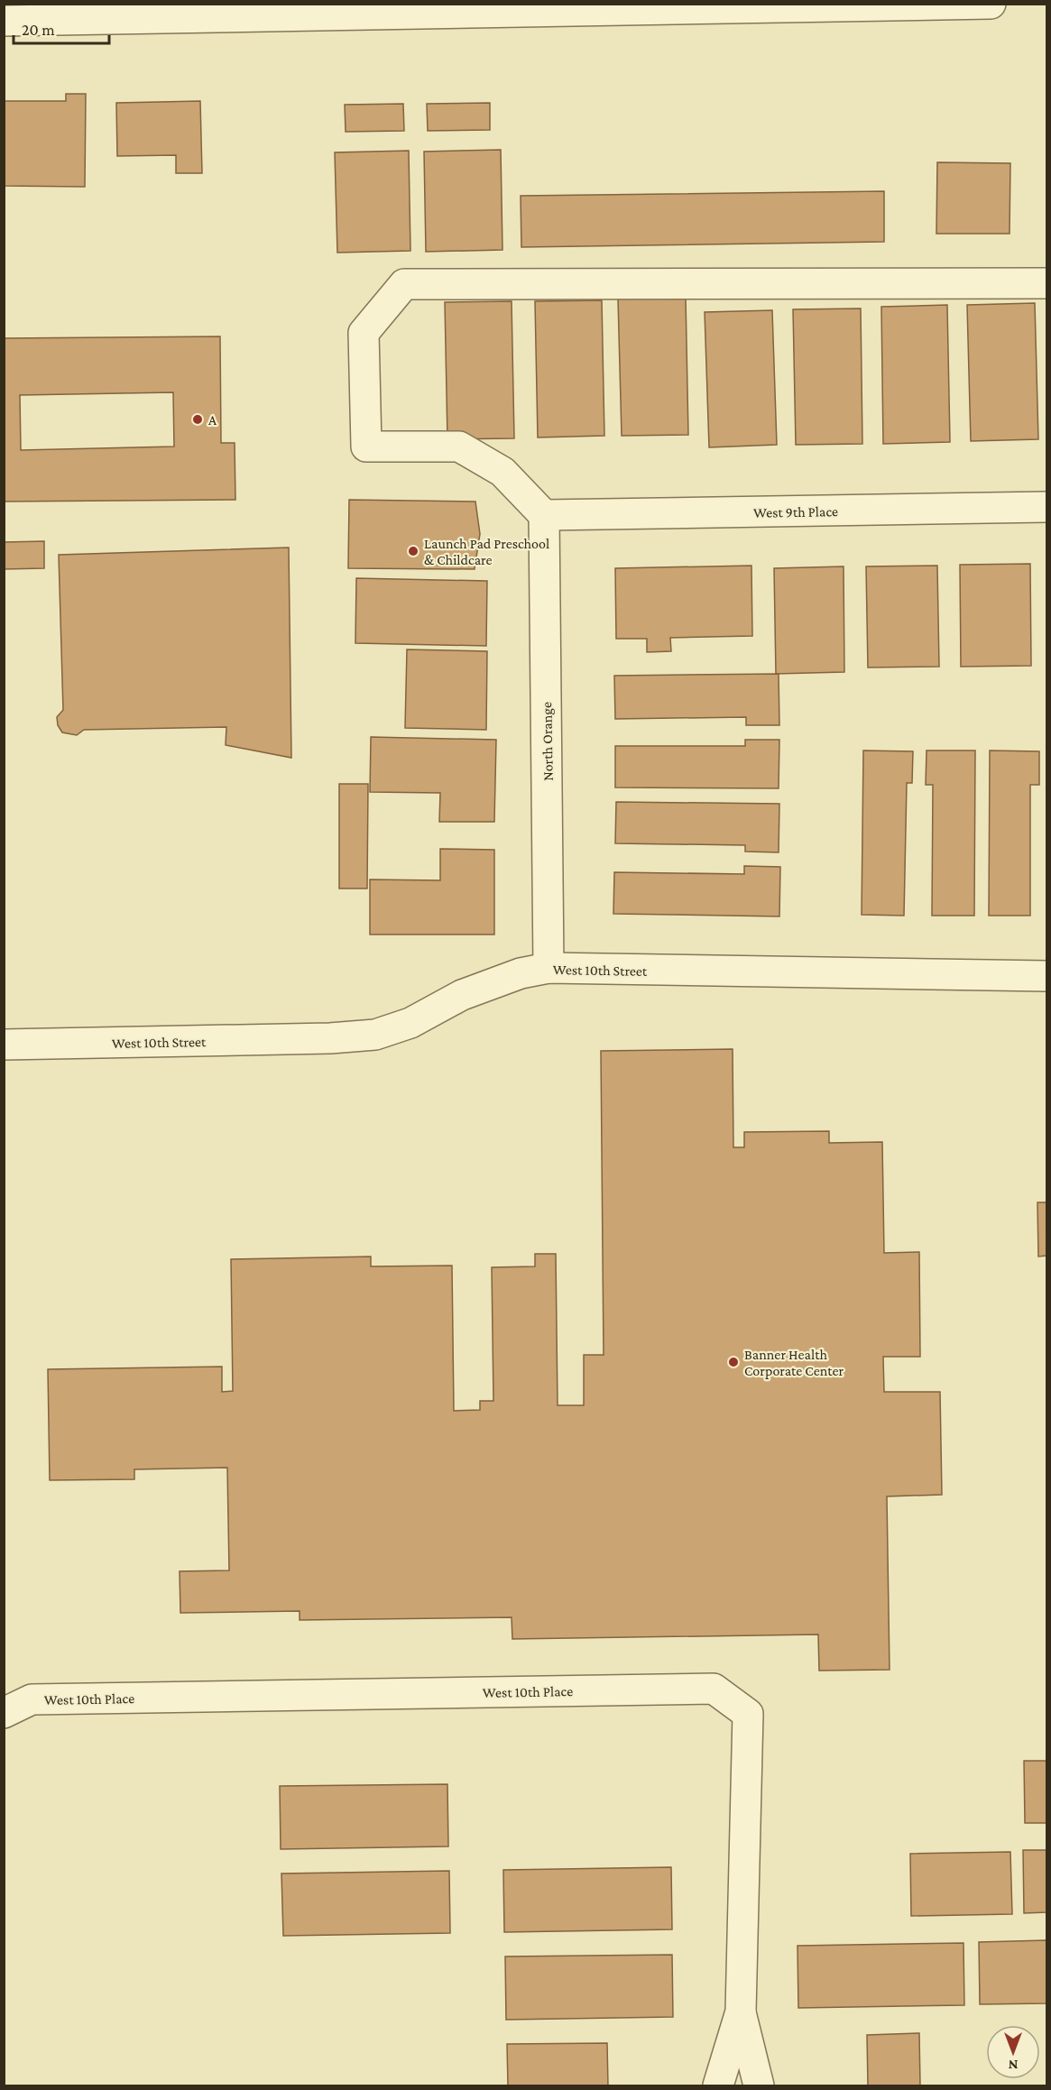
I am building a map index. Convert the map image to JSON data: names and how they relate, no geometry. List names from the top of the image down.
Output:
{
  "streets": {
    "street": [
      "West 9th Place",
      "North Orange",
      "West 10th Street",
      "West 10th Place"
    ]
  },
  "crossings": [
    ["West 9th Place", "North Orange"],
    ["North Orange", "West 10th Street"]
  ],
  "places": ["A", "Launch Pad Preschool & Childcare", "Banner Health Corporate Center"],
  "scale_bar": "20 m",
  "north": "bottom"
}
